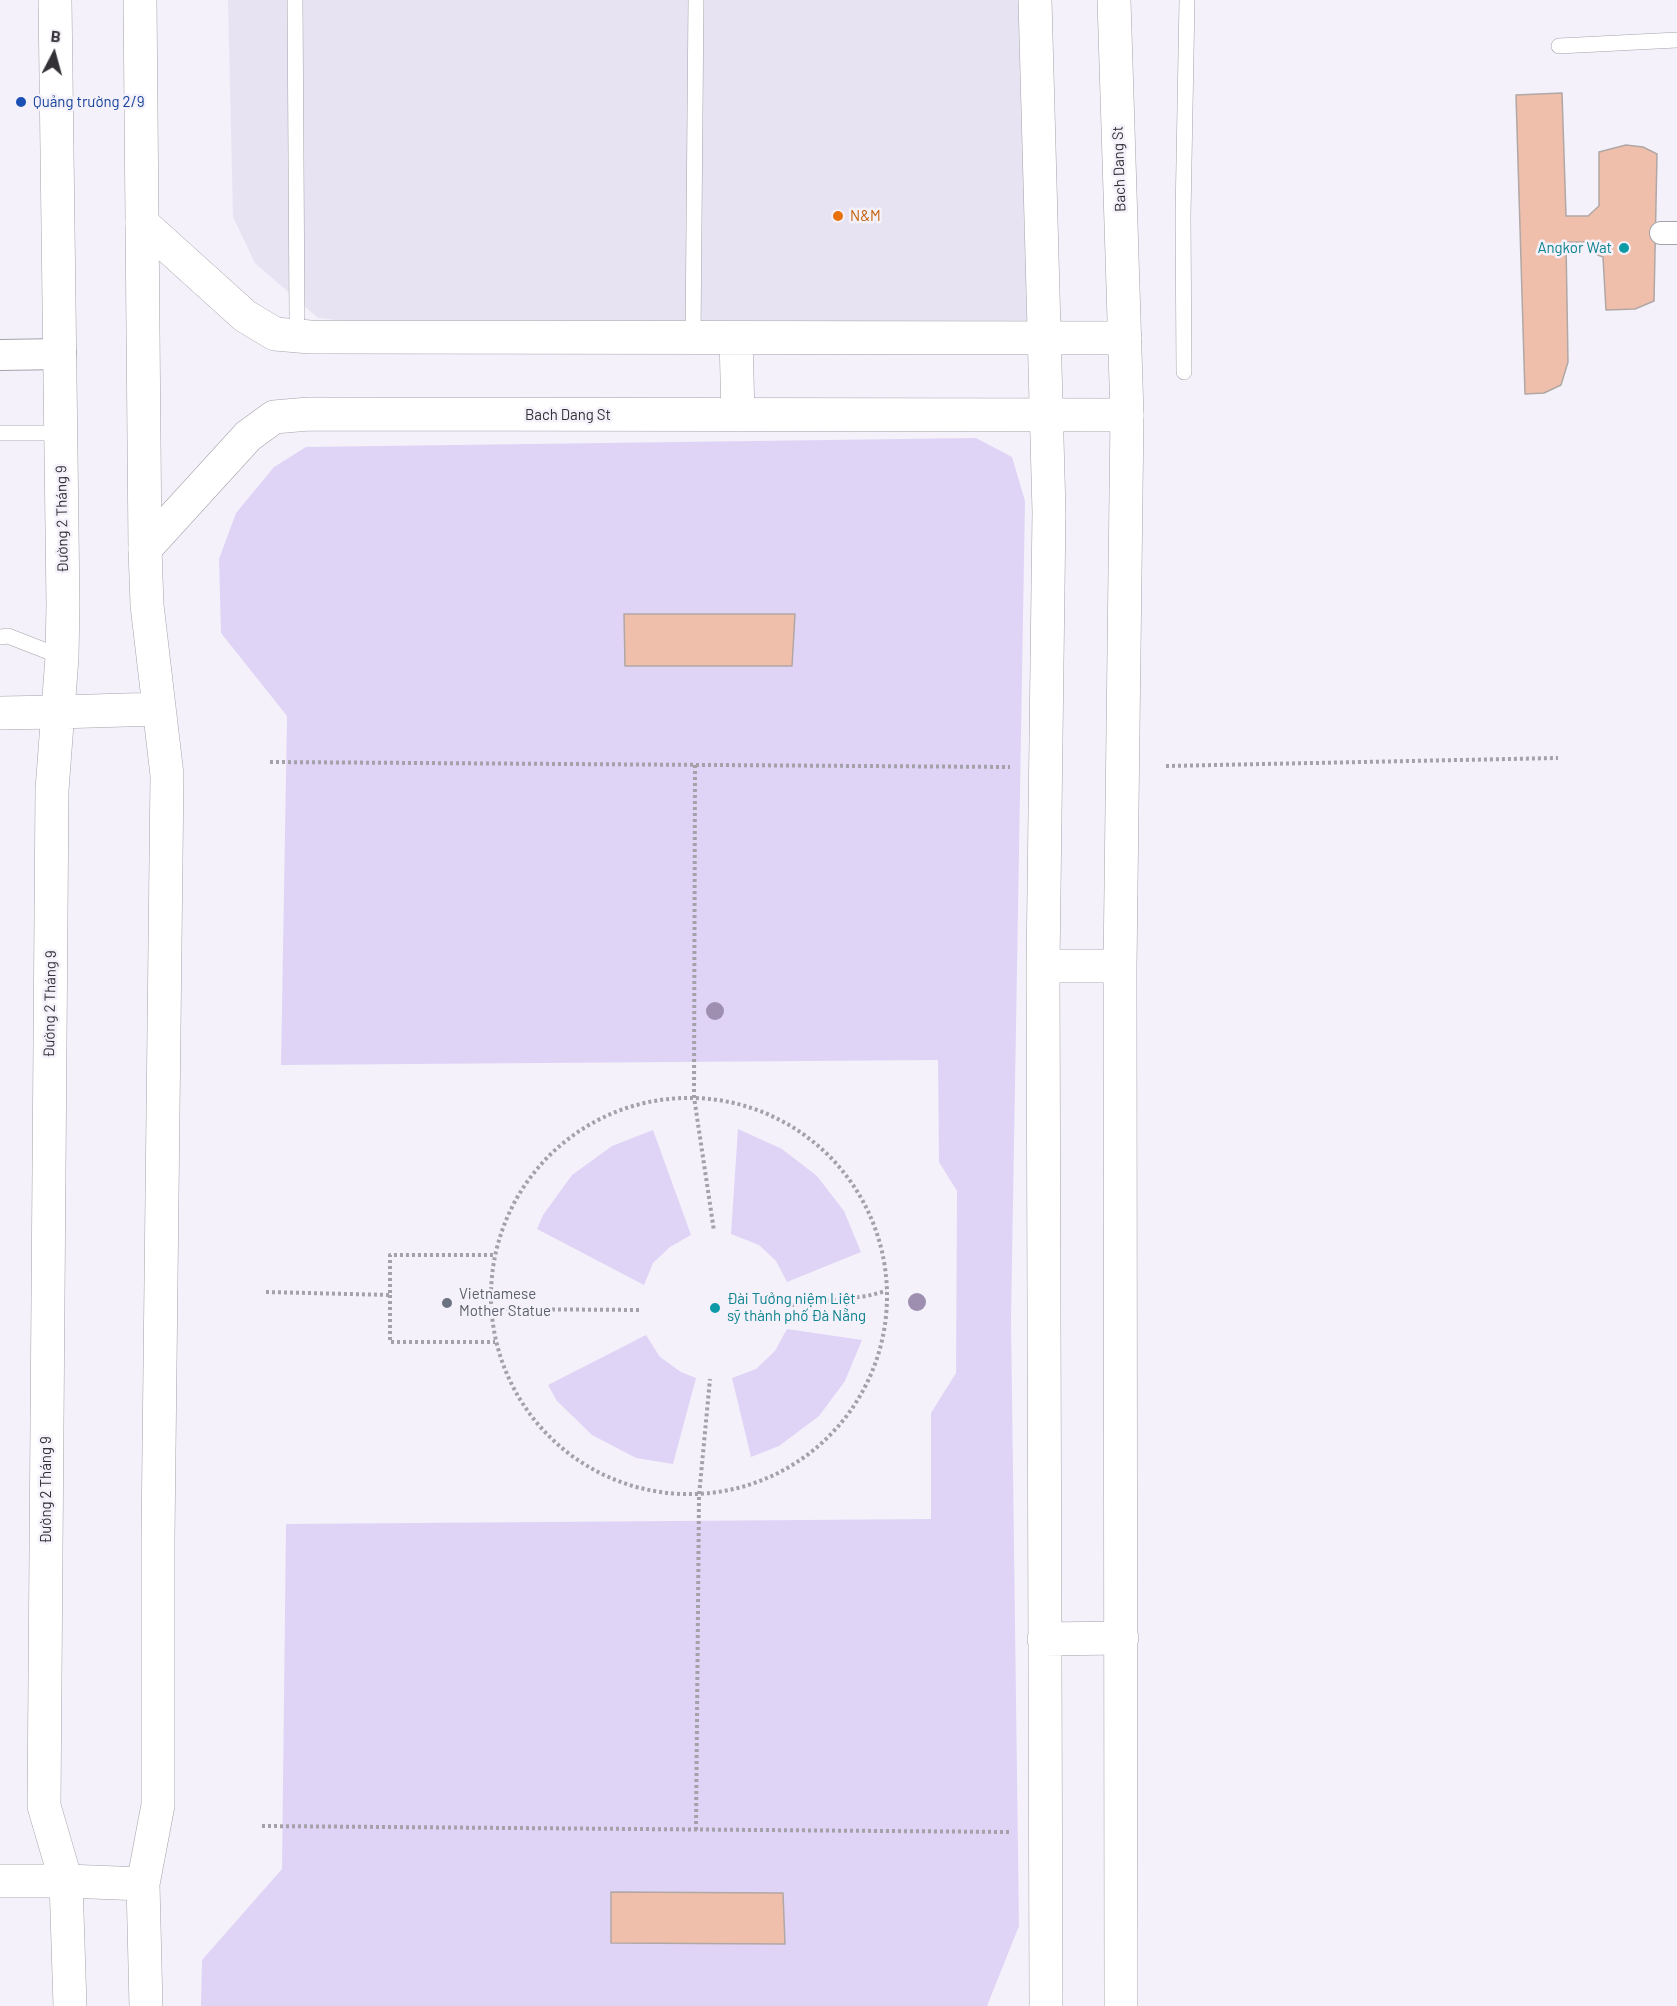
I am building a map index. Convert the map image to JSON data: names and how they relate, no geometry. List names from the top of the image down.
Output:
{
  "streets": {
    "main road": ["Bach Dang St", "Đường 2 Tháng 9"]
  },
  "places": [
    "Quảng trường 2/9",
    "N&M",
    "Angkor Wat",
    "Vietnamese Mother Statue",
    "Đài Tưởng niệm Liệt sỹ thành phố Đà Nẵng"
  ],
  "north": "top"
}
